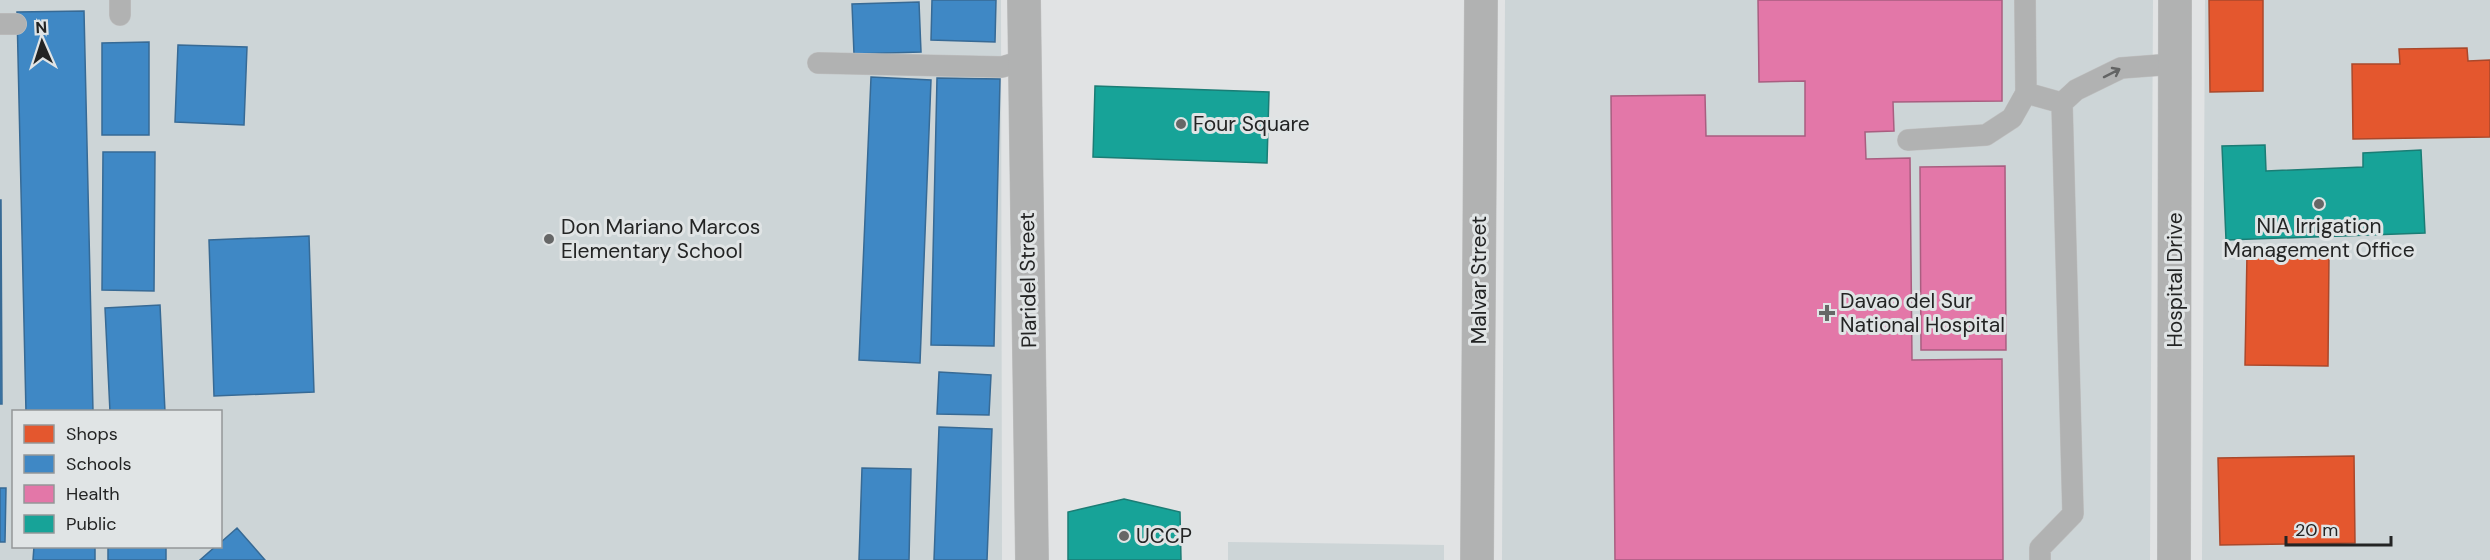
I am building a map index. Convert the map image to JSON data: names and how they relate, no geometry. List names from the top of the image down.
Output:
{
  "streets": {
    "street": ["Plaridel Street", "Malvar Street", "Hospital Drive"]
  },
  "places": {
    "other": [
      "Four Square",
      "NIA Irrigation Management Office",
      "Don Mariano Marcos Elementary School",
      "UCCP"
    ],
    "health": ["Davao del Sur National Hospital"]
  },
  "legend": [
    "Shops",
    "Schools",
    "Health",
    "Public"
  ],
  "scale_bar": "20 m",
  "north": "top"
}
